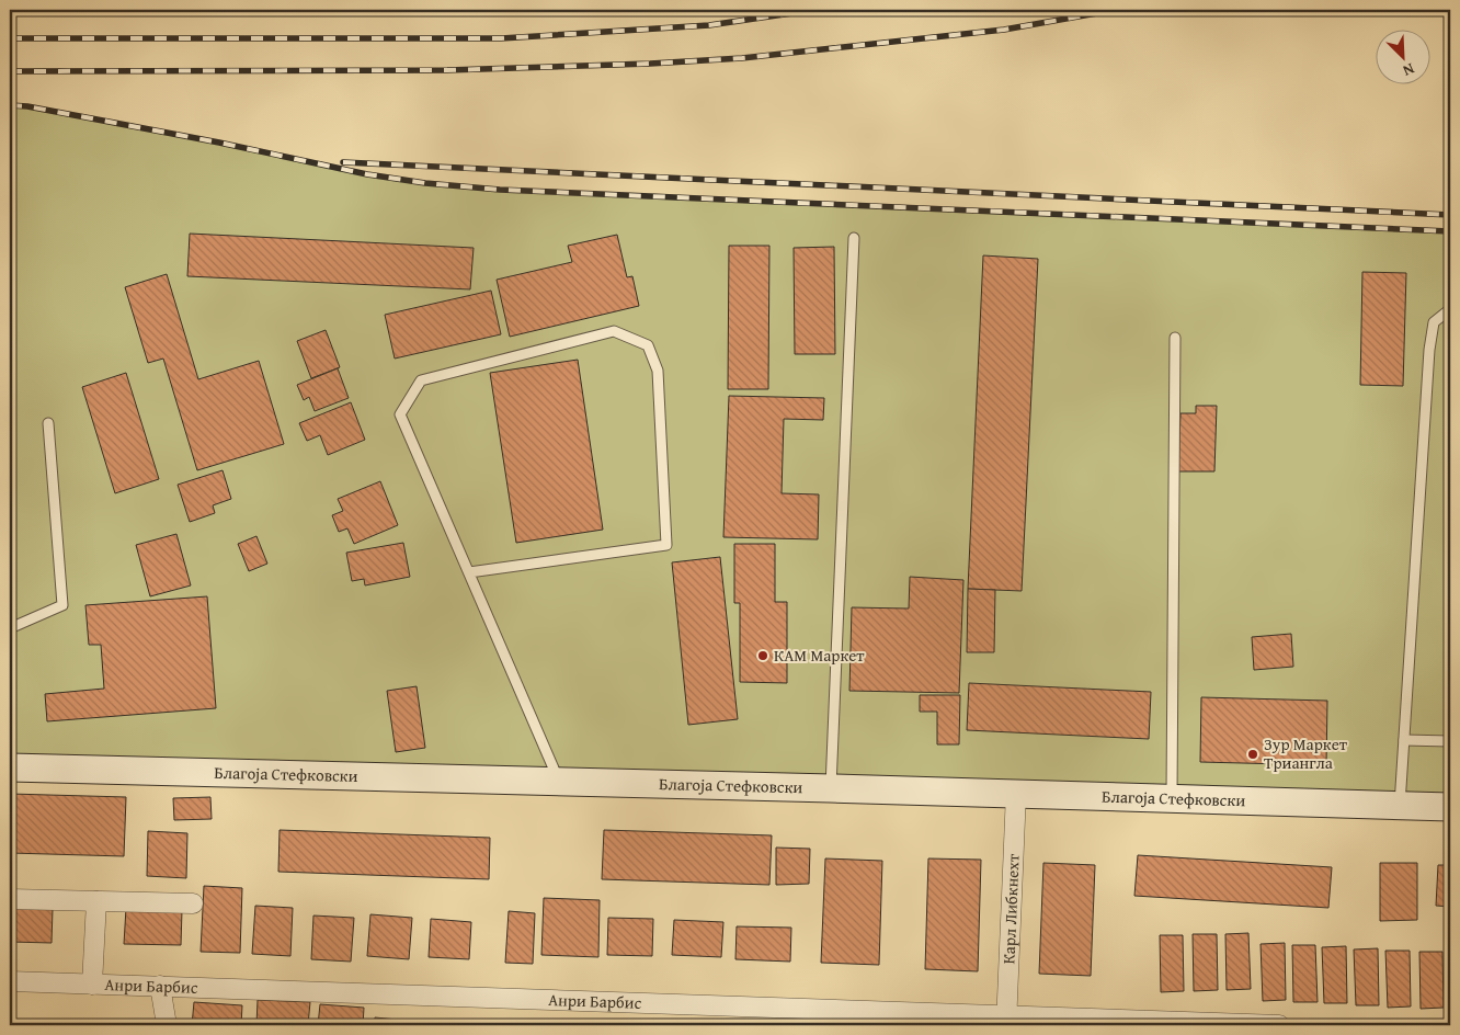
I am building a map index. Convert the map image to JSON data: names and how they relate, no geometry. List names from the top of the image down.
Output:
{
  "streets": {
    "main road": ["Благоја Стефковски"],
    "street": ["Карл Либкнехт", "Анри Барбис"]
  },
  "crossings": [
    ["Благоја Стефковски", "Карл Либкнехт"],
    ["Карл Либкнехт", "Анри Барбис"]
  ],
  "places": ["КАМ Маркет", "Зур Маркет Триангла"],
  "north": "bottom right"
}
